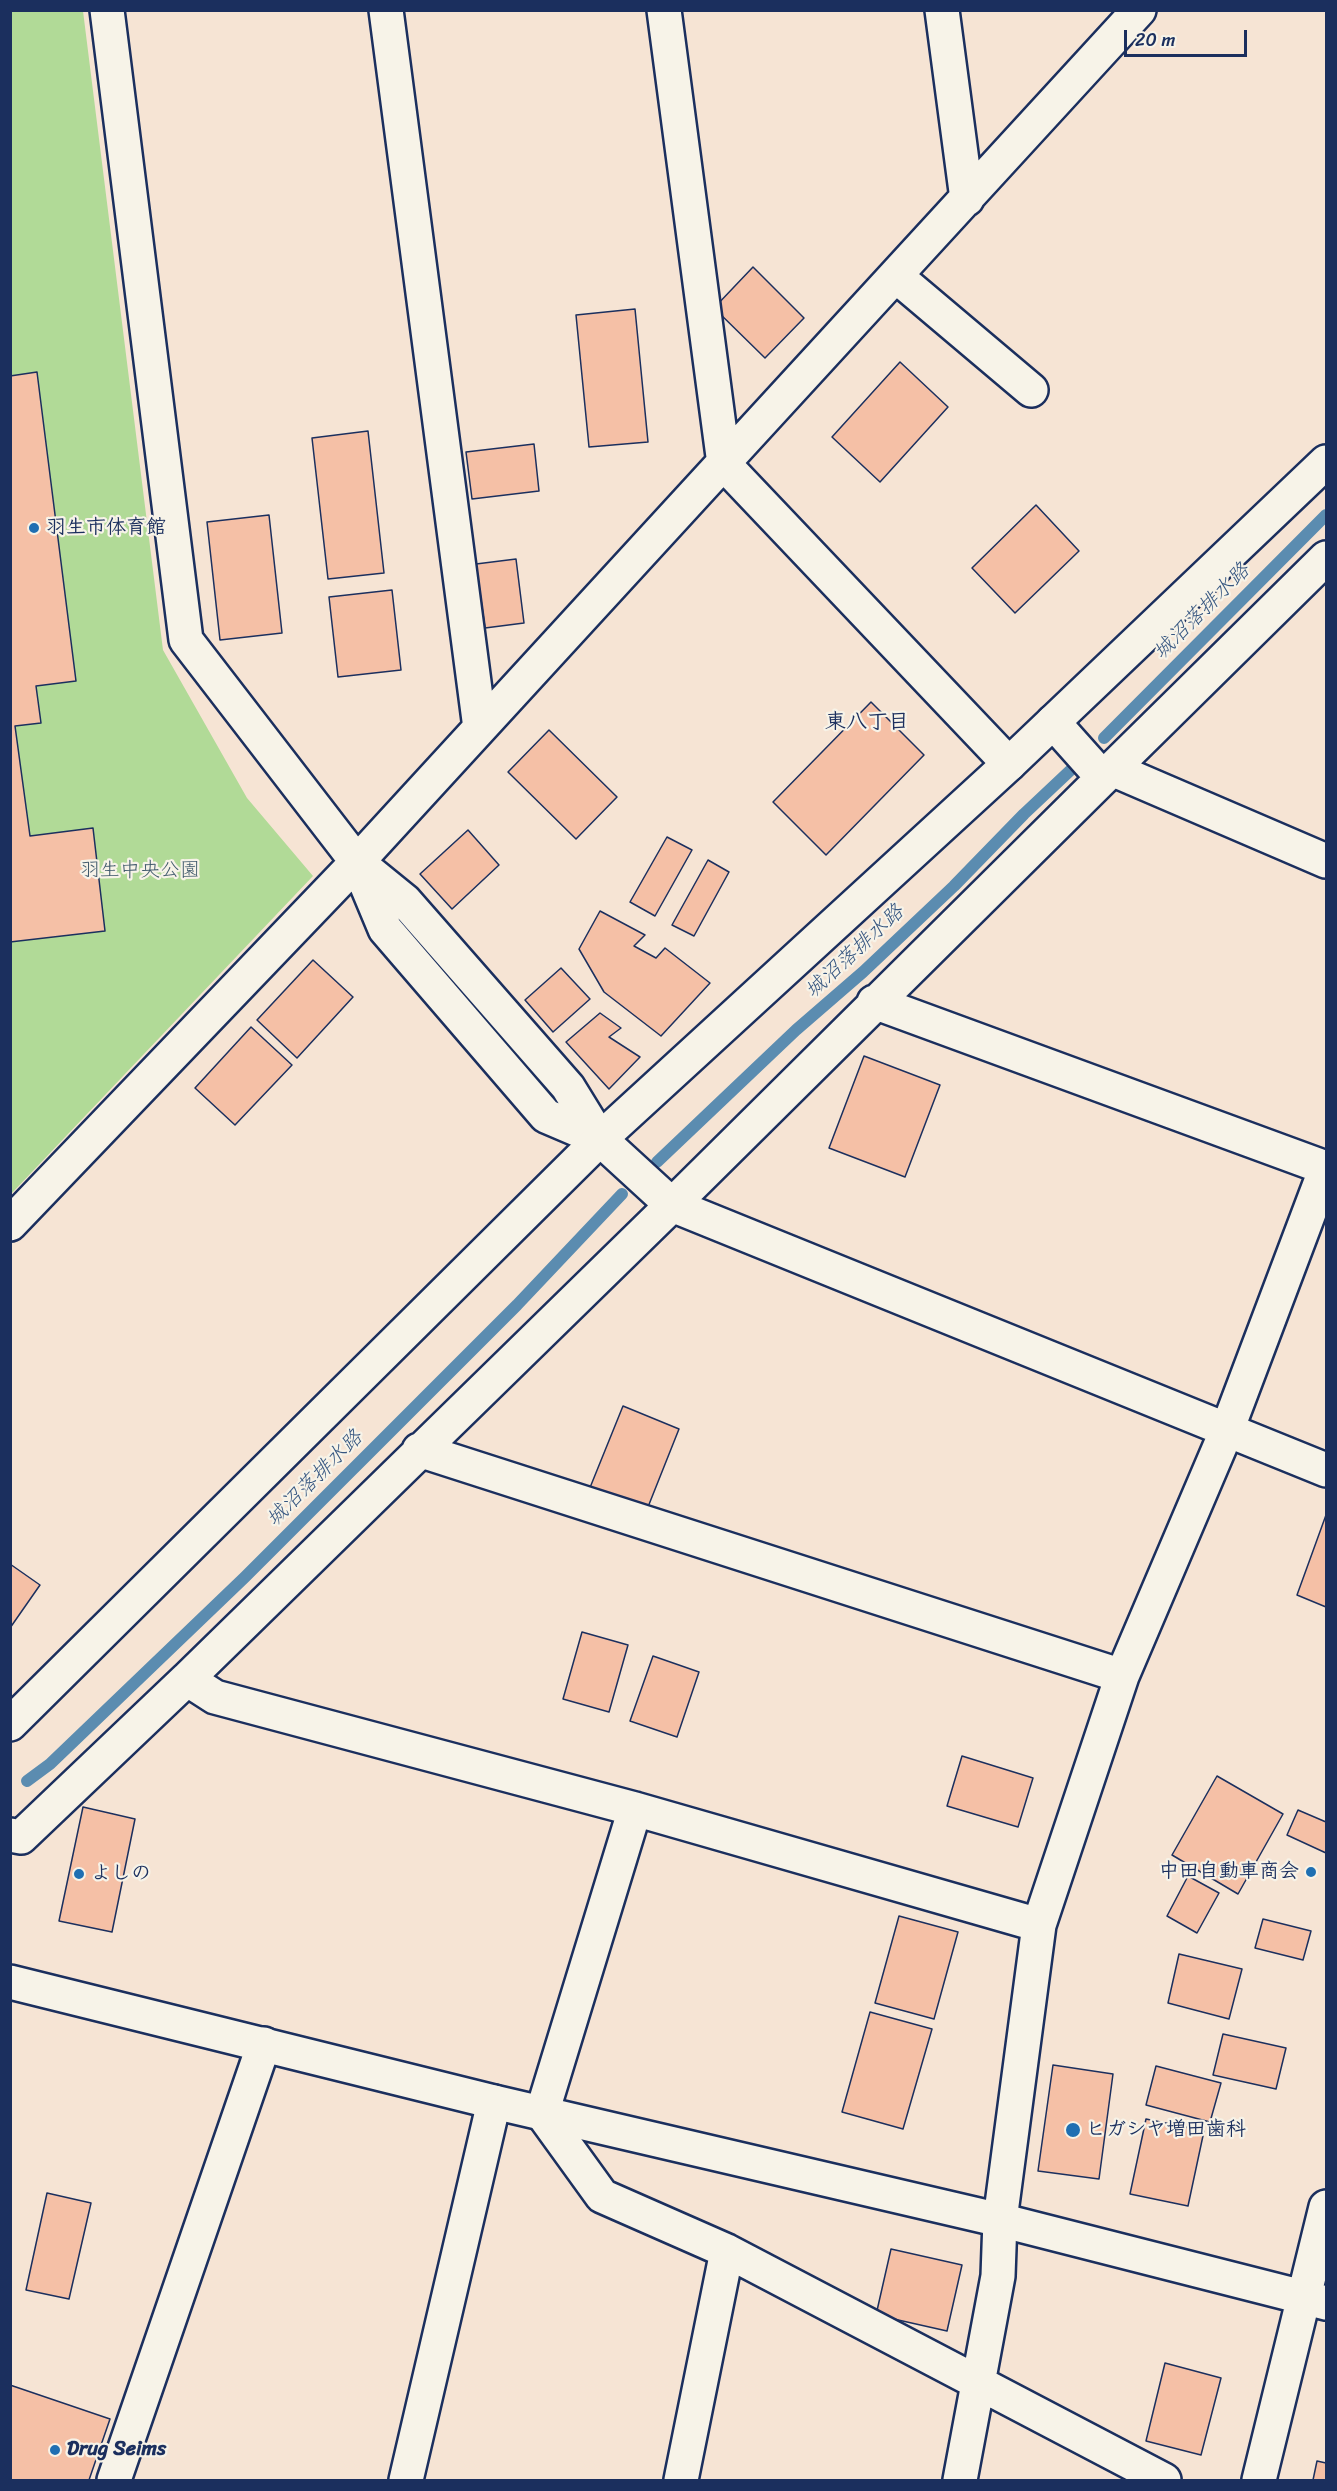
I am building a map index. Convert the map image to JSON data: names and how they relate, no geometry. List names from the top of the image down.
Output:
{
  "districts": ["東八丁目"],
  "water": ["城沼落排水路"],
  "parks": ["羽生中央公園"],
  "places": [
    "羽生市体育館",
    "中田自動車商会",
    "よしの",
    "ヒガシヤ増田歯科",
    "Drug Seims"
  ],
  "scale_bar": "20 m"
}
